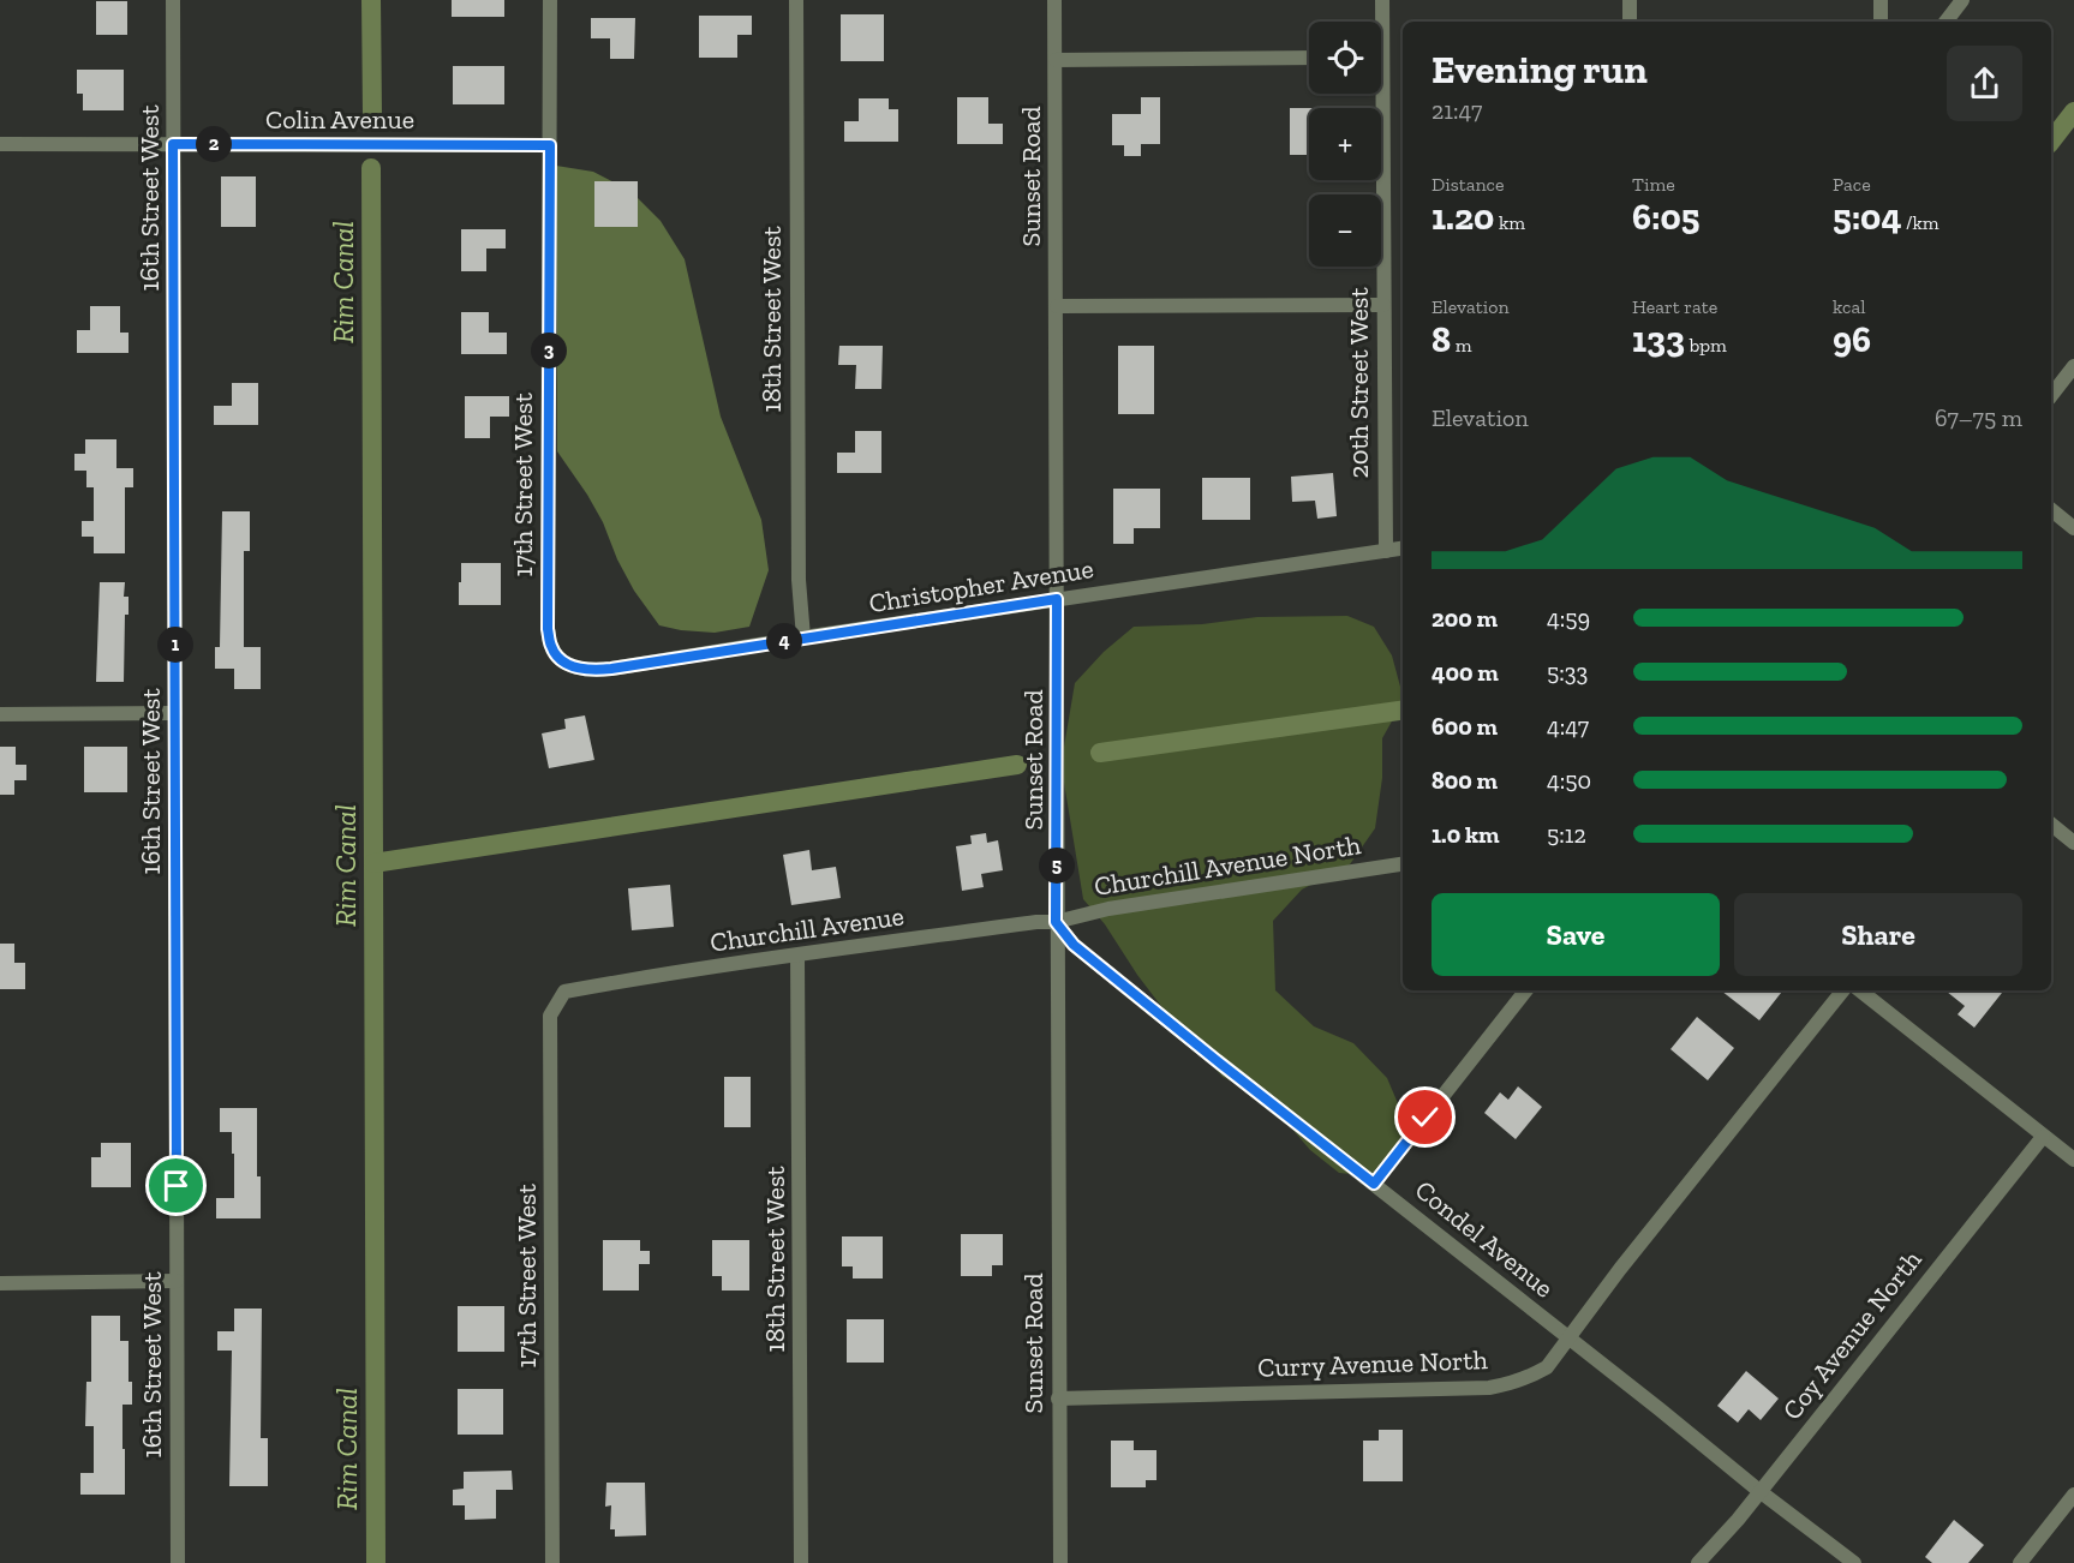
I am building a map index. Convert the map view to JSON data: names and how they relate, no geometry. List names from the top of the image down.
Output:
{
  "streets": {
    "street": [
      "Colin Avenue",
      "Sunset Road",
      "16th Street West",
      "18th Street West",
      "20th Street West",
      "17th Street West",
      "Christopher Avenue",
      "Churchill Avenue North",
      "Churchill Avenue",
      "Condel Avenue",
      "Coy Avenue North",
      "Curry Avenue North"
    ]
  },
  "crossings": [
    ["Colin Avenue", "16th Street West"],
    ["Colin Avenue", "17th Street West"],
    ["Sunset Road", "Christopher Avenue"],
    ["Sunset Road", "Churchill Avenue North"],
    ["Sunset Road", "Churchill Avenue"],
    ["Sunset Road", "Condel Avenue"],
    ["Sunset Road", "Curry Avenue North"],
    ["18th Street West", "Christopher Avenue"],
    ["18th Street West", "Churchill Avenue"],
    ["20th Street West", "Christopher Avenue"],
    ["17th Street West", "Christopher Avenue"],
    ["17th Street West", "Churchill Avenue"],
    ["Churchill Avenue North", "Churchill Avenue"],
    ["Churchill Avenue North", "Condel Avenue"],
    ["Churchill Avenue", "Condel Avenue"],
    ["Condel Avenue", "Coy Avenue North"],
    ["Condel Avenue", "Curry Avenue North"]
  ],
  "water": ["Rim Canal"],
  "page": {
    "map_buttons": ["+", "−"],
    "heading": ["Evening run", "21:47"],
    "pins": [
      "2",
      "3",
      "4",
      "1",
      "5"
    ],
    "stats": [
      ["Distance", "1.20 km"],
      ["Time", "6:05"],
      ["Pace", "5:04 /km"],
      ["Elevation", "8 m"],
      ["Heart rate", "133 bpm"],
      ["kcal", "96"]
    ],
    "chart": ["Elevation", "67–75 m"],
    "list": [
      {
        "name": "200 m",
        "note": "4:59"
      },
      {
        "name": "400 m",
        "note": "5:33"
      },
      {
        "name": "600 m",
        "note": "4:47"
      },
      {
        "name": "800 m",
        "note": "4:50"
      },
      {
        "name": "1.0 km",
        "note": "5:12"
      }
    ],
    "buttons": ["Save", "Share"]
  }
}
